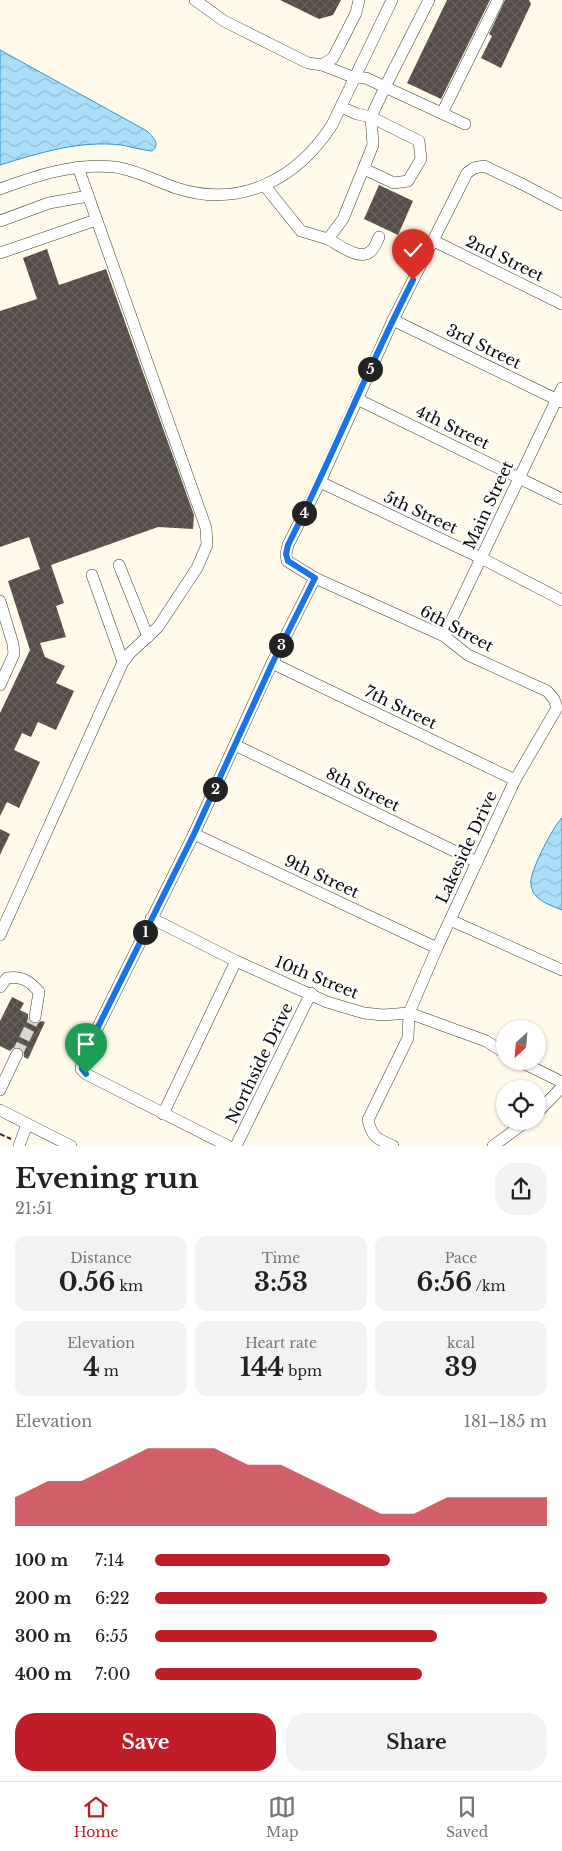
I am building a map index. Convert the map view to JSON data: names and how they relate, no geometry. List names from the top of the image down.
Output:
{
  "streets": {
    "street": [
      "2nd Street",
      "3rd Street",
      "4th Street",
      "Main Street",
      "5th Street",
      "6th Street",
      "7th Street",
      "8th Street",
      "Lakeside Drive",
      "9th Street",
      "10th Street",
      "Northside Drive"
    ]
  },
  "crossings": [
    ["2nd Street", "6th Street"],
    ["3rd Street", "Main Street"],
    ["3rd Street", "6th Street"],
    ["4th Street", "Main Street"],
    ["4th Street", "6th Street"],
    ["Main Street", "5th Street"],
    ["Main Street", "6th Street"],
    ["5th Street", "6th Street"],
    ["6th Street", "Lakeside Drive"],
    ["7th Street", "Lakeside Drive"],
    ["8th Street", "Lakeside Drive"],
    ["Lakeside Drive", "9th Street"],
    ["Lakeside Drive", "10th Street"],
    ["10th Street", "Northside Drive"]
  ],
  "north": "bottom left",
  "page": {
    "pins": [
      "5",
      "4",
      "3",
      "2",
      "1"
    ],
    "heading": ["Evening run", "21:51"],
    "stats": [
      ["Distance", "0.56 km"],
      ["Time", "3:53"],
      ["Pace", "6:56 /km"],
      ["Elevation", "4 m"],
      ["Heart rate", "144 bpm"],
      ["kcal", "39"]
    ],
    "chart": ["Elevation", "181–185 m"],
    "list": [
      {
        "name": "100 m",
        "note": "7:14"
      },
      {
        "name": "200 m",
        "note": "6:22"
      },
      {
        "name": "300 m",
        "note": "6:55"
      },
      {
        "name": "400 m",
        "note": "7:00"
      }
    ],
    "buttons": ["Save", "Share"],
    "tabs": ["Home", "Map", "Saved"]
  }
}
